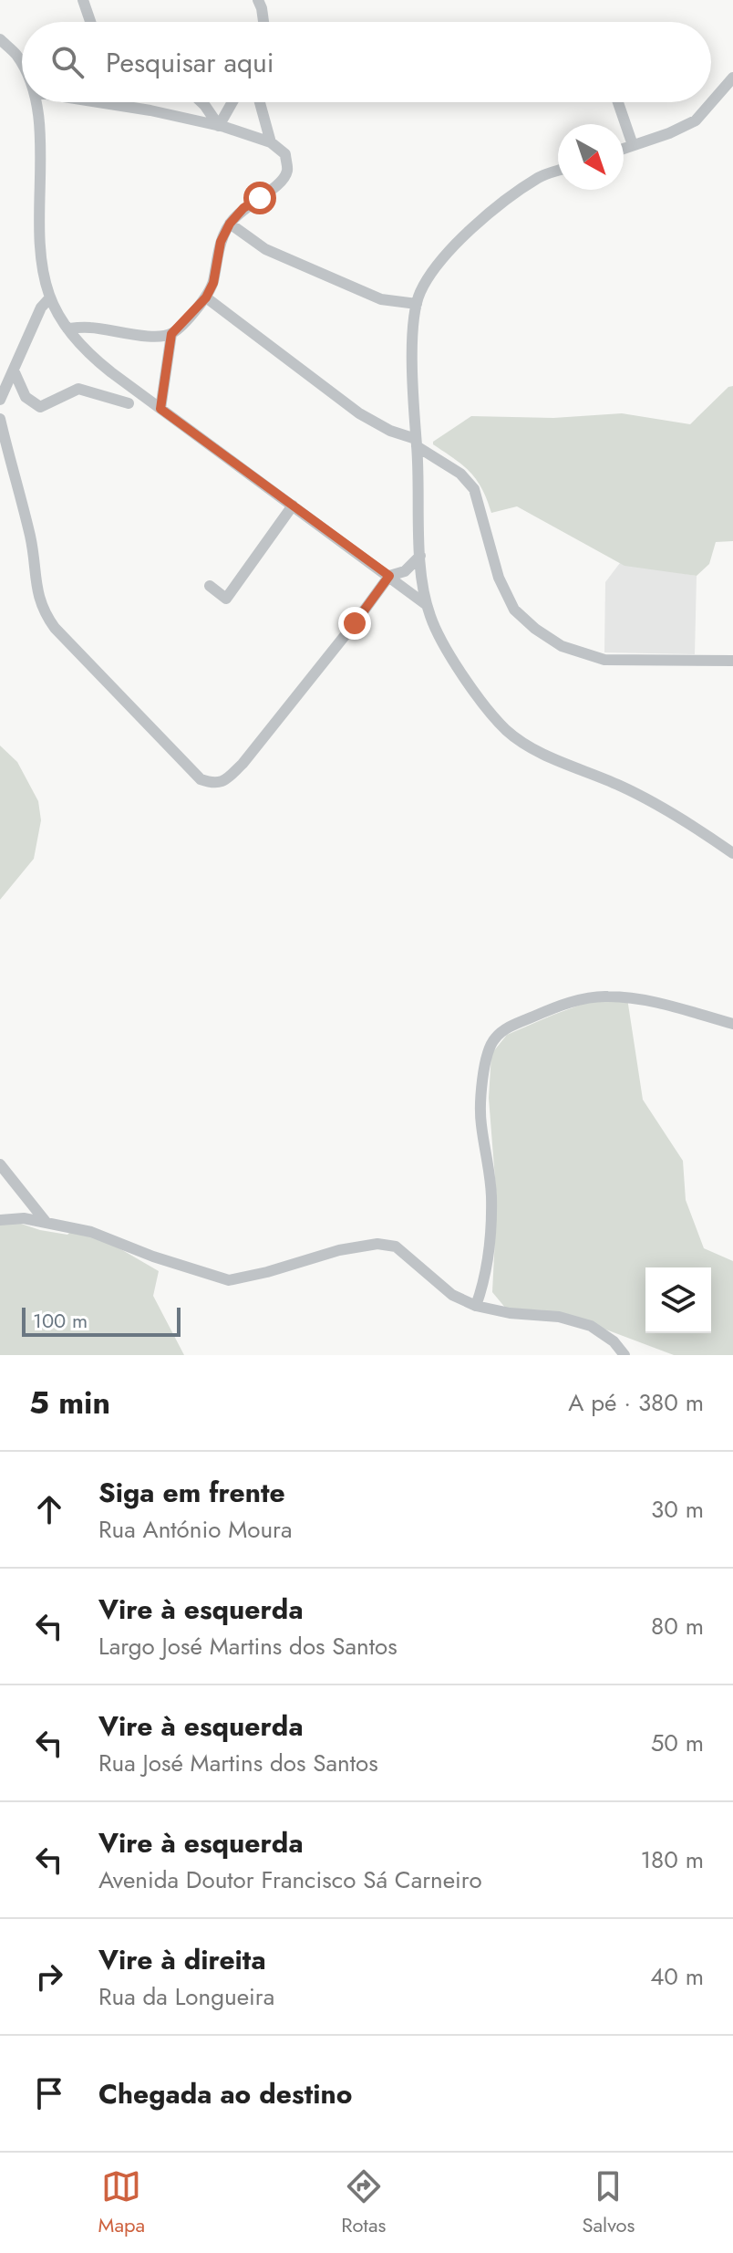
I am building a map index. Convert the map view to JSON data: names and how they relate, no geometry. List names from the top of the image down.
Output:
{
  "scale_bar": "100 m",
  "north": "bottom right",
  "page": {
    "search": "Pesquisar aqui",
    "scale": "100 m",
    "heading": ["5 min", "A pé · 380 m"],
    "list": [
      ["Siga em frente", "Rua António Moura", "30 m"],
      ["Vire à esquerda", "Largo José Martins dos Santos", "80 m"],
      ["Vire à esquerda", "Rua José Martins dos Santos", "50 m"],
      ["Vire à esquerda", "Avenida Doutor Francisco Sá Carneiro", "180 m"],
      ["Vire à direita", "Rua da Longueira", "40 m"],
      "Chegada ao destino"
    ],
    "nav": ["Mapa", "Rotas", "Salvos"]
  }
}
